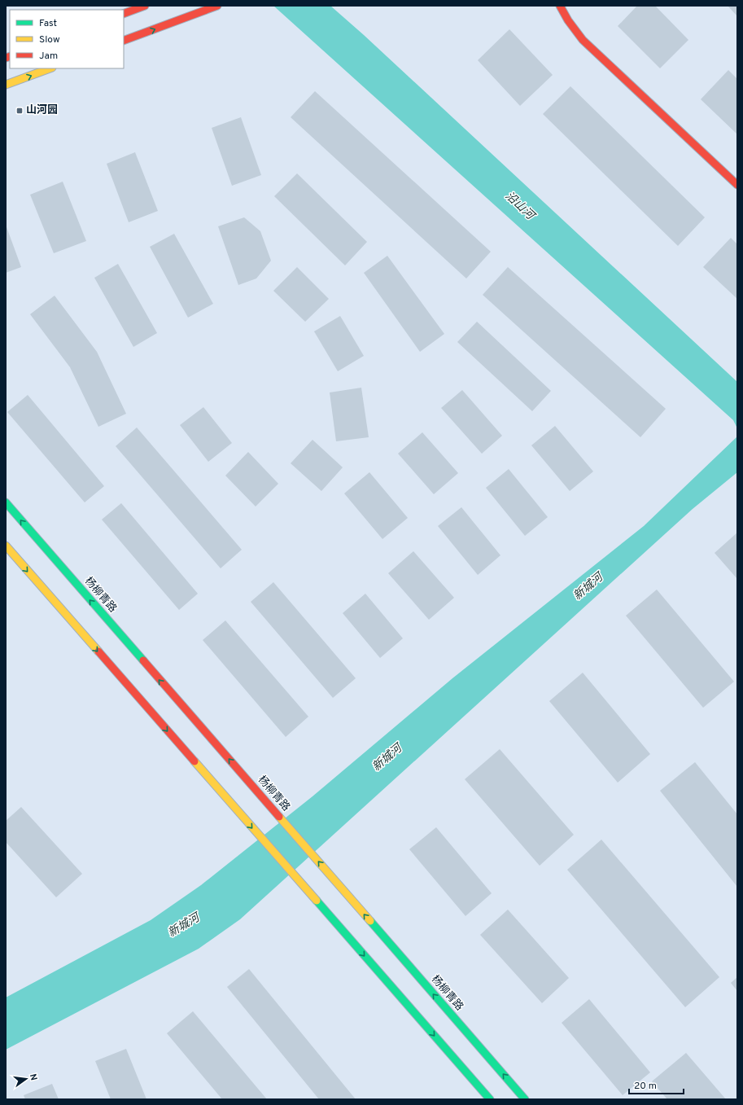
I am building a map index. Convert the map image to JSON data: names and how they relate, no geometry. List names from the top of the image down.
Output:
{
  "streets": {
    "main road": ["杨柳青路"]
  },
  "water": ["沿山河", "新城河"],
  "places": {
    "transit": ["山河园"]
  },
  "legend": ["Fast", "Slow", "Jam"],
  "scale_bar": "20 m",
  "north": "right"
}
